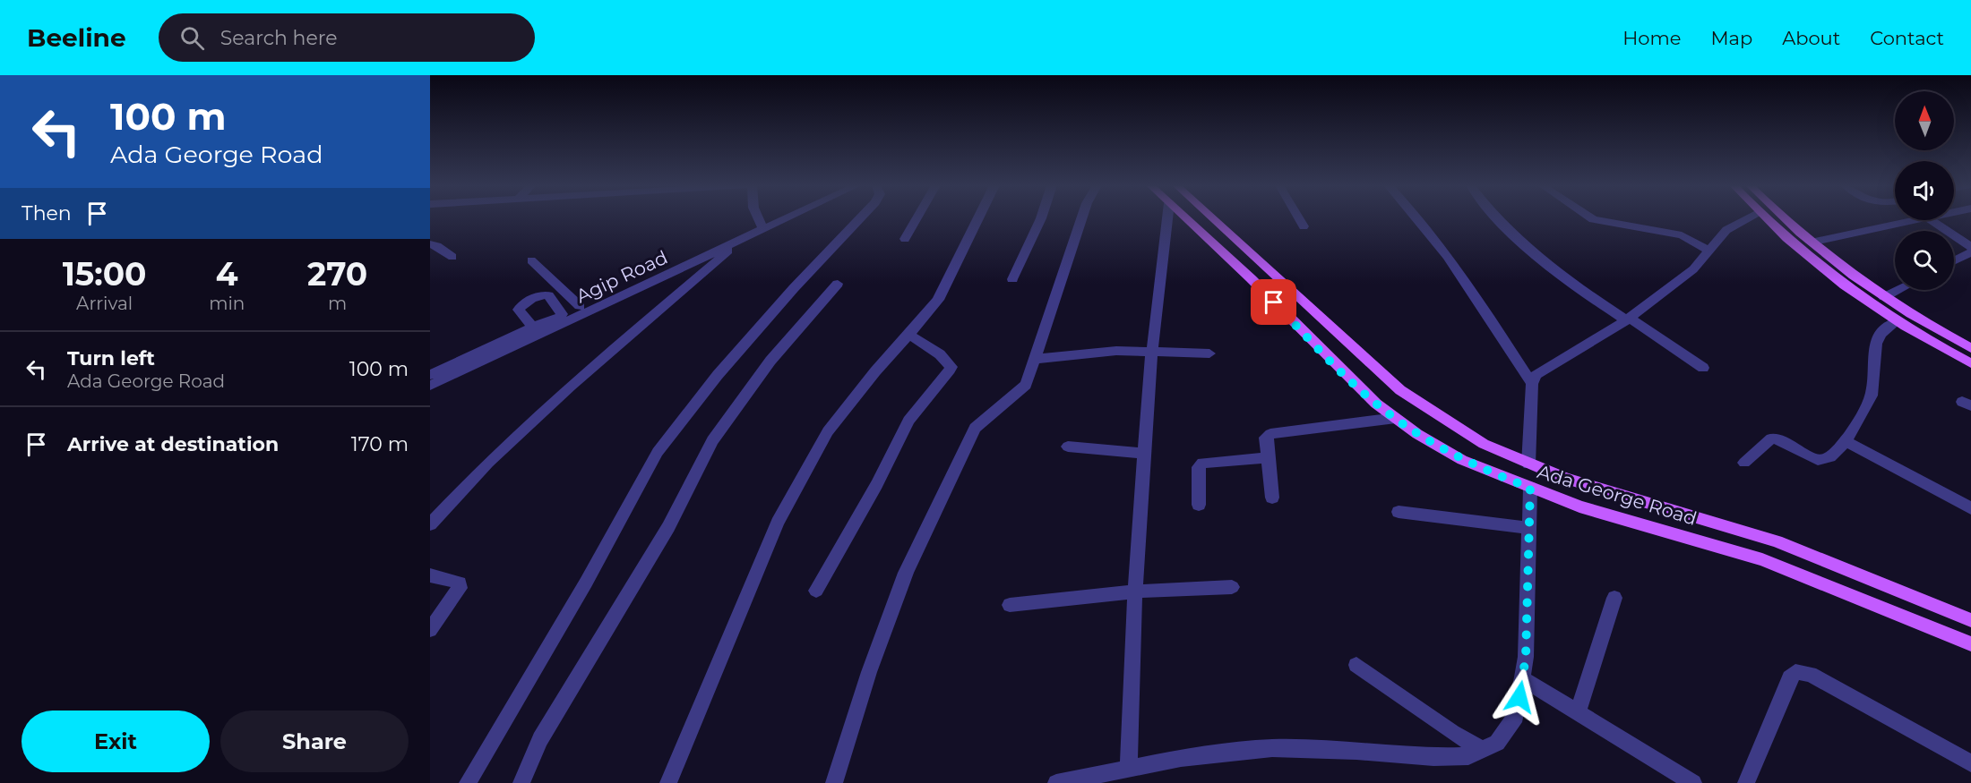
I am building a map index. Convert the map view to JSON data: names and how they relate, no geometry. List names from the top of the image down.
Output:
{
  "streets": {
    "main road": ["Ada George Road"],
    "street": ["Agip Road"]
  },
  "north": "top",
  "page": {
    "header": "Beeline",
    "search": "Search here",
    "nav": [
      "Home",
      "Map",
      "About",
      "Contact"
    ],
    "turn": ["100 m", "Ada George Road"],
    "then": "Then",
    "eta": [
      "15:00",
      "Arrival",
      "4",
      "min",
      "270",
      "m"
    ],
    "list": [
      {
        "name": "Turn left",
        "note": "Ada George Road",
        "value": "100 m"
      },
      {
        "name": "Arrive at destination",
        "value": "170 m"
      }
    ],
    "buttons": ["Exit", "Share"]
  }
}
